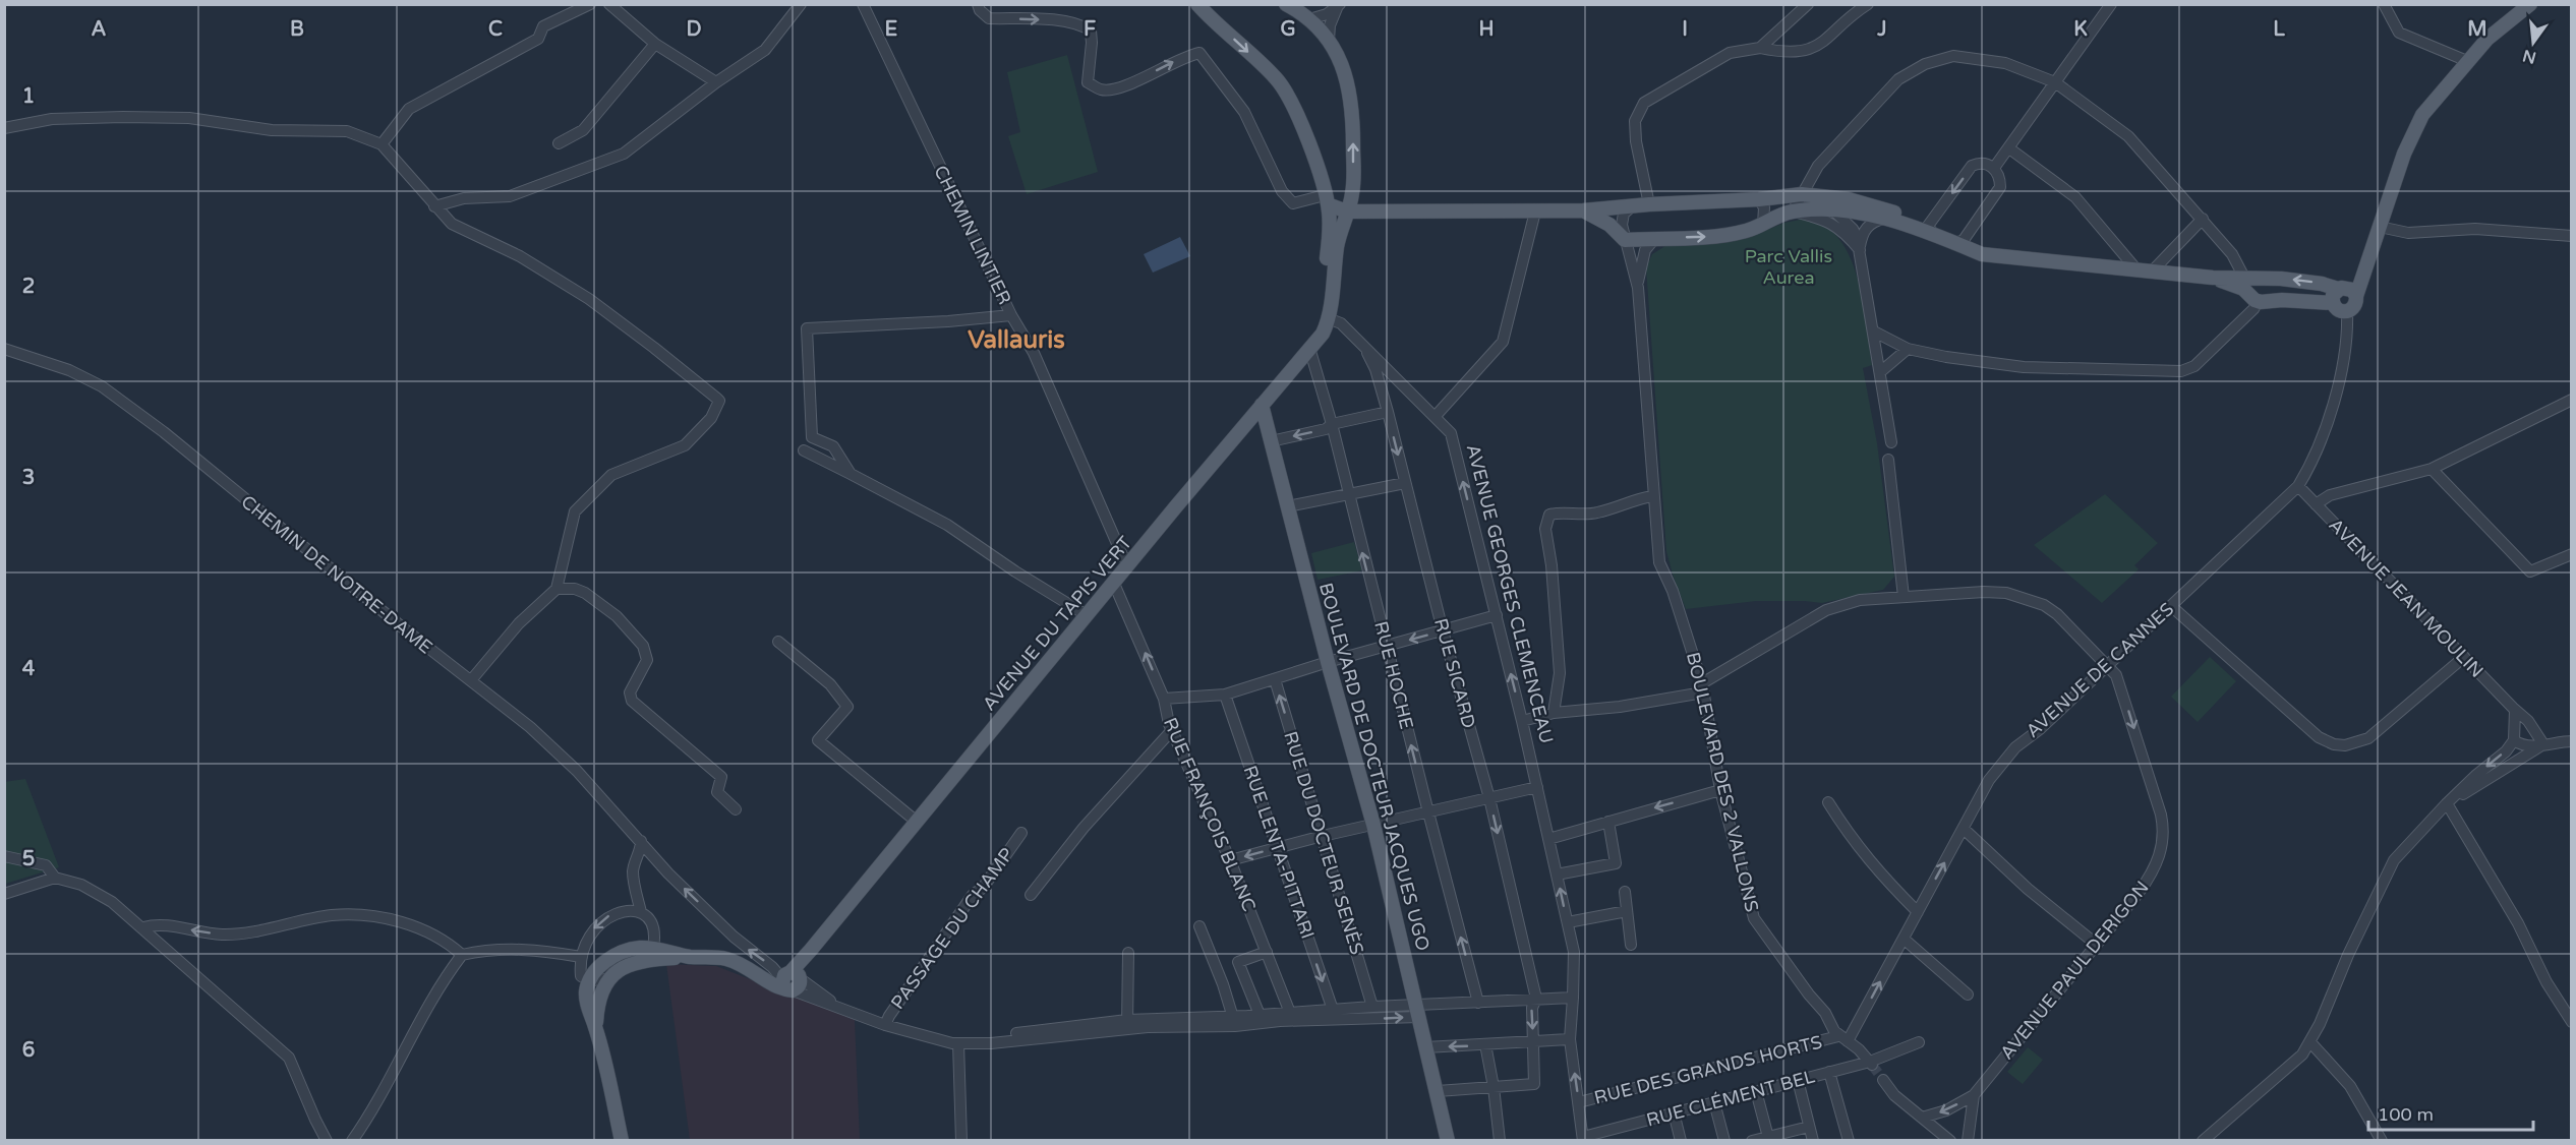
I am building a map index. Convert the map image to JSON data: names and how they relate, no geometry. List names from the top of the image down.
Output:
{
  "streets": {
    "main road": ["AVENUE DU TAPIS VERT", "BOULEVARD DE DOCTEUR JACQUES UGO"],
    "street": [
      "CHEMIN LINTIER",
      "CHEMIN DE NOTRE-DAME",
      "AVENUE GEORGES CLEMENCEAU",
      "AVENUE JEAN MOULIN",
      "AVENUE DE CANNES",
      "RUE SICARD",
      "RUE HOCHE",
      "BOULEVARD DES 2 VALLONS",
      "RUE FRANÇOIS BLANC",
      "RUE DU DOCTEUR SENÈS",
      "RUE LENTA-PITTARI",
      "PASSAGE DU CHAMP",
      "AVENUE PAUL DERIGON",
      "RUE DES GRANDS HORTS",
      "RUE CLÉMENT BEL"
    ]
  },
  "crossings": [
    ["CHEMIN LINTIER", "AVENUE DU TAPIS VERT"],
    ["CHEMIN DE NOTRE-DAME", "AVENUE DU TAPIS VERT"],
    ["AVENUE GEORGES CLEMENCEAU", "AVENUE DU TAPIS VERT"],
    ["AVENUE GEORGES CLEMENCEAU", "RUE SICARD"],
    ["AVENUE GEORGES CLEMENCEAU", "RUE DES GRANDS HORTS"],
    ["AVENUE GEORGES CLEMENCEAU", "RUE CLÉMENT BEL"],
    ["AVENUE JEAN MOULIN", "AVENUE DE CANNES"],
    ["AVENUE DU TAPIS VERT", "RUE HOCHE"],
    ["AVENUE DU TAPIS VERT", "BOULEVARD DE DOCTEUR JACQUES UGO"],
    ["AVENUE DU TAPIS VERT", "RUE FRANÇOIS BLANC"],
    ["AVENUE DE CANNES", "BOULEVARD DES 2 VALLONS"],
    ["AVENUE DE CANNES", "AVENUE PAUL DERIGON"],
    ["AVENUE DE CANNES", "RUE DES GRANDS HORTS"],
    ["BOULEVARD DES 2 VALLONS", "AVENUE PAUL DERIGON"],
    ["BOULEVARD DES 2 VALLONS", "RUE DES GRANDS HORTS"],
    ["BOULEVARD DES 2 VALLONS", "RUE CLÉMENT BEL"]
  ],
  "one_way": [
    "AVENUE GEORGES CLEMENCEAU",
    "RUE SICARD",
    "RUE HOCHE",
    "RUE DU DOCTEUR SENÈS",
    "RUE LENTA-PITTARI"
  ],
  "districts": ["Vallauris"],
  "parks": ["Parc Vallis Aurea"],
  "scale_bar": "100 m",
  "north": "bottom",
  "grid": {
    "columns": [
      "A",
      "B",
      "C",
      "D",
      "E",
      "F",
      "G",
      "H",
      "I",
      "J",
      "K",
      "L",
      "M"
    ],
    "rows": [
      "1",
      "2",
      "3",
      "4",
      "5",
      "6"
    ]
  }
}
